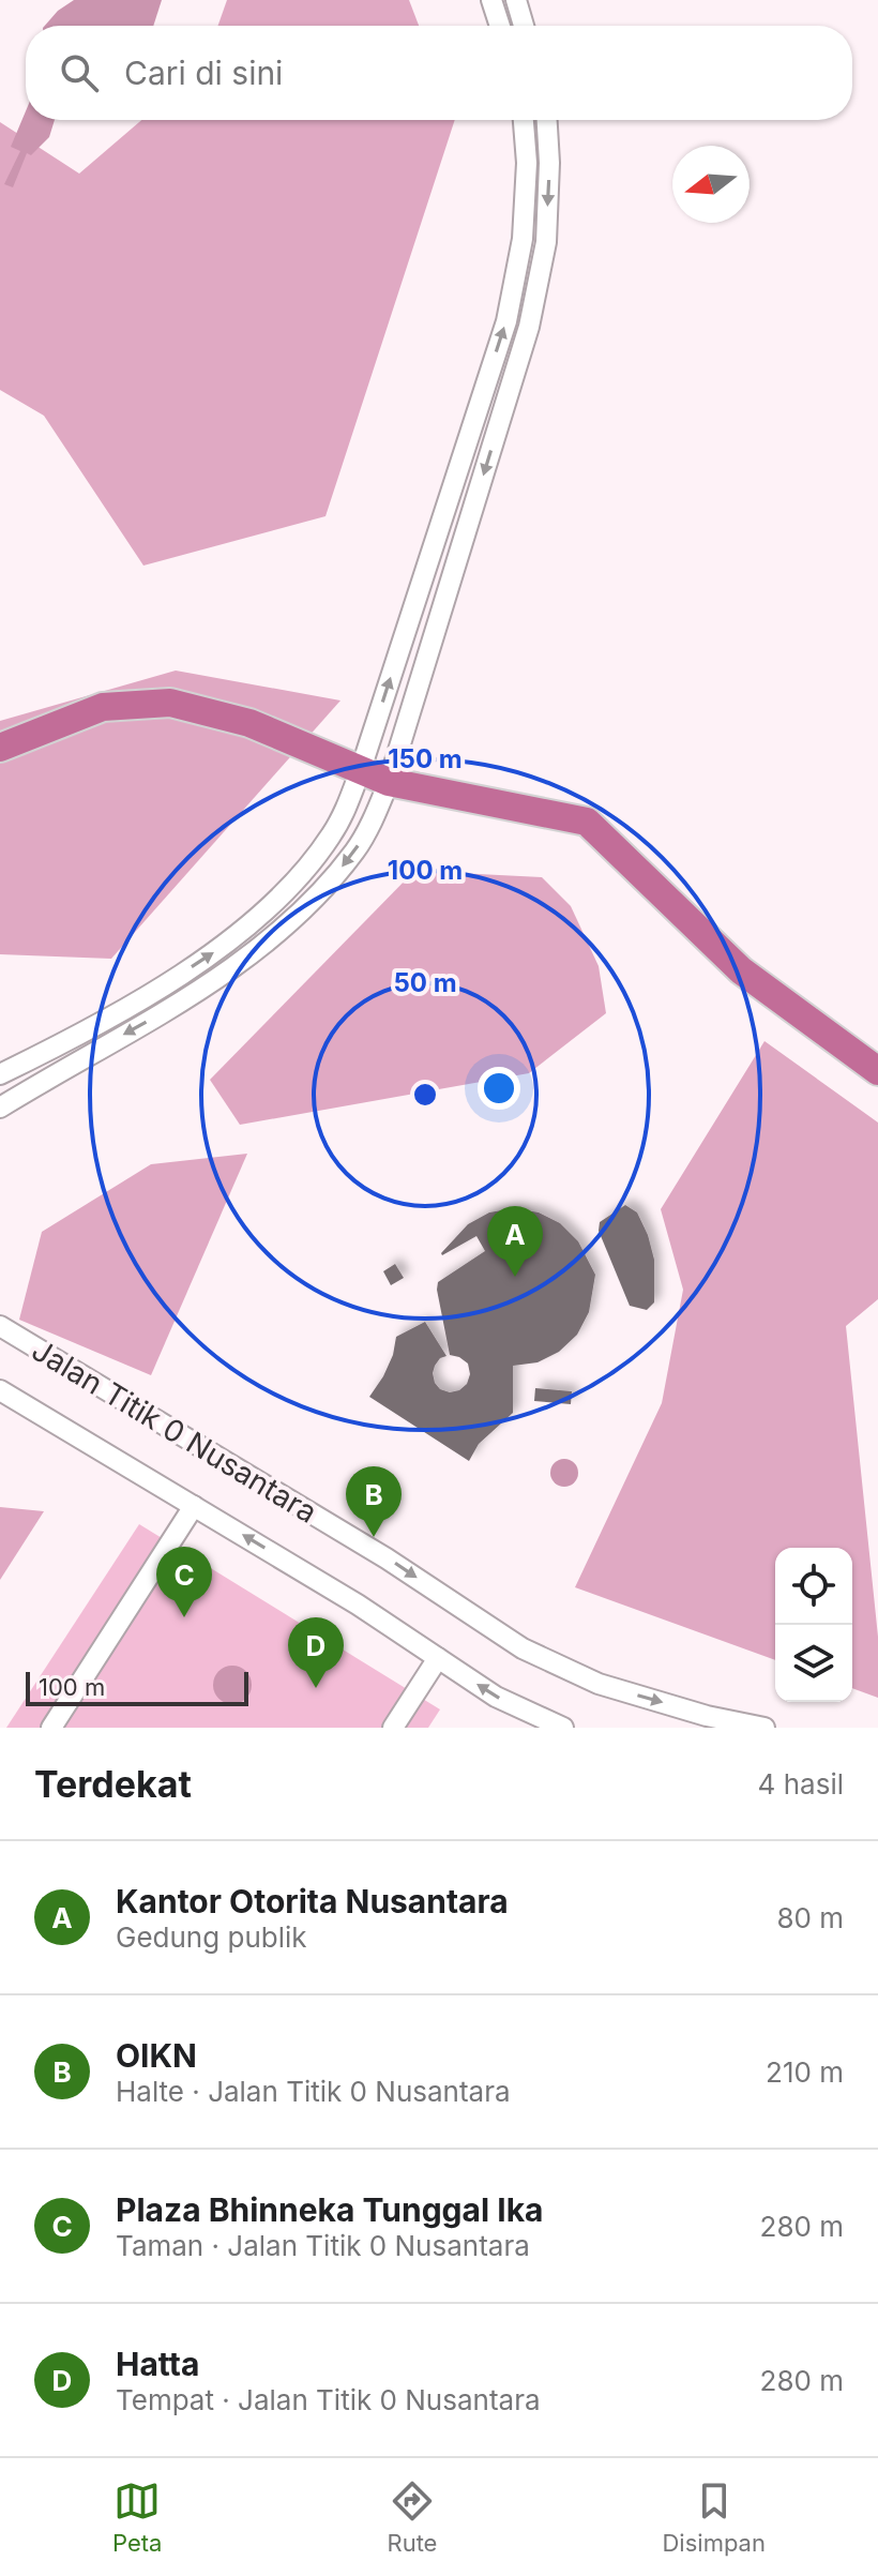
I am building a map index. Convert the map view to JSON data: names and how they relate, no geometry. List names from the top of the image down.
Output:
{
  "streets": {
    "street": ["Jalan Titik 0 Nusantara"]
  },
  "scale_bar": "100 m",
  "north": "left",
  "page": {
    "search": "Cari di sini",
    "pins": [
      "A",
      "B",
      "C",
      "D"
    ],
    "scale": "100 m",
    "heading": ["Terdekat", "4 hasil"],
    "list": [
      {
        "mark": "A",
        "name": "Kantor Otorita Nusantara",
        "note": "Gedung publik",
        "value": "80 m"
      },
      {
        "mark": "B",
        "name": "OIKN",
        "note": "Halte · Jalan Titik 0 Nusantara",
        "value": "210 m"
      },
      {
        "mark": "C",
        "name": "Plaza Bhinneka Tunggal Ika",
        "note": "Taman · Jalan Titik 0 Nusantara",
        "value": "280 m"
      },
      {
        "mark": "D",
        "name": "Hatta",
        "note": "Tempat · Jalan Titik 0 Nusantara",
        "value": "280 m"
      }
    ],
    "nav": ["Peta", "Rute", "Disimpan"]
  },
  "rings": ["150 m", "100 m", "50 m"]
}
